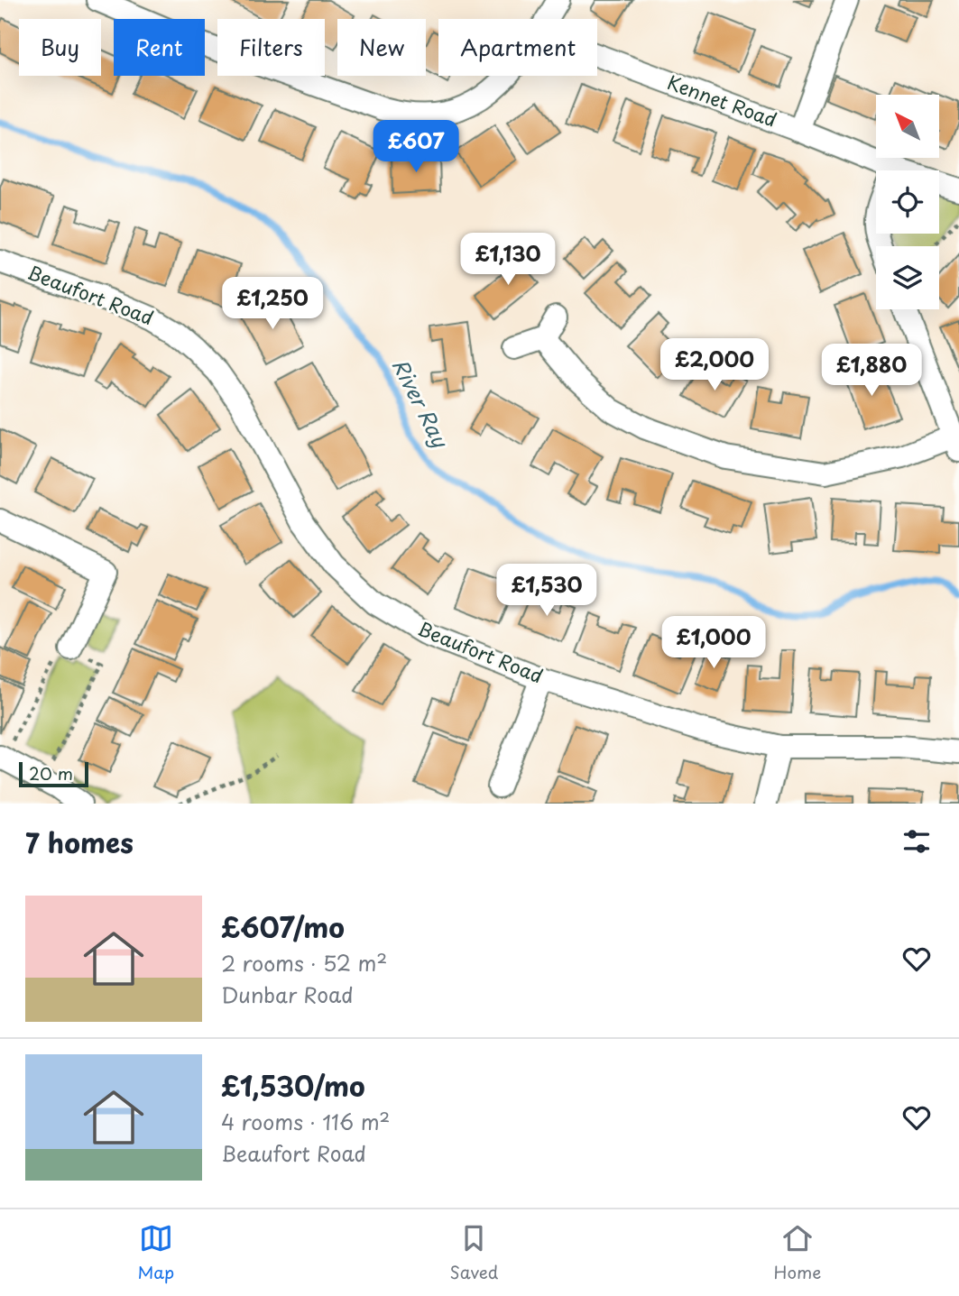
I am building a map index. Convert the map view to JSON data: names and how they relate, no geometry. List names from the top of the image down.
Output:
{
  "streets": {
    "street": ["Kennet Road", "Beaufort Road"]
  },
  "water": ["River Ray"],
  "scale_bar": "20 m",
  "north": "top left",
  "page": {
    "chip": [
      "Buy",
      "Rent",
      "Filters",
      "New",
      "Apartment"
    ],
    "price": [
      "£607",
      "£1,130",
      "£1,250",
      "£2,000",
      "£1,880",
      "£1,530",
      "£1,000"
    ],
    "scale": "20 m",
    "heading": "7 homes",
    "list": [
      {
        "name": "£607/mo",
        "note": "2 rooms · 52 m² · Dunbar Road"
      },
      {
        "name": "£1,530/mo",
        "note": "4 rooms · 116 m² · Beaufort Road"
      }
    ],
    "tabs": ["Map", "Saved", "Home"]
  }
}
